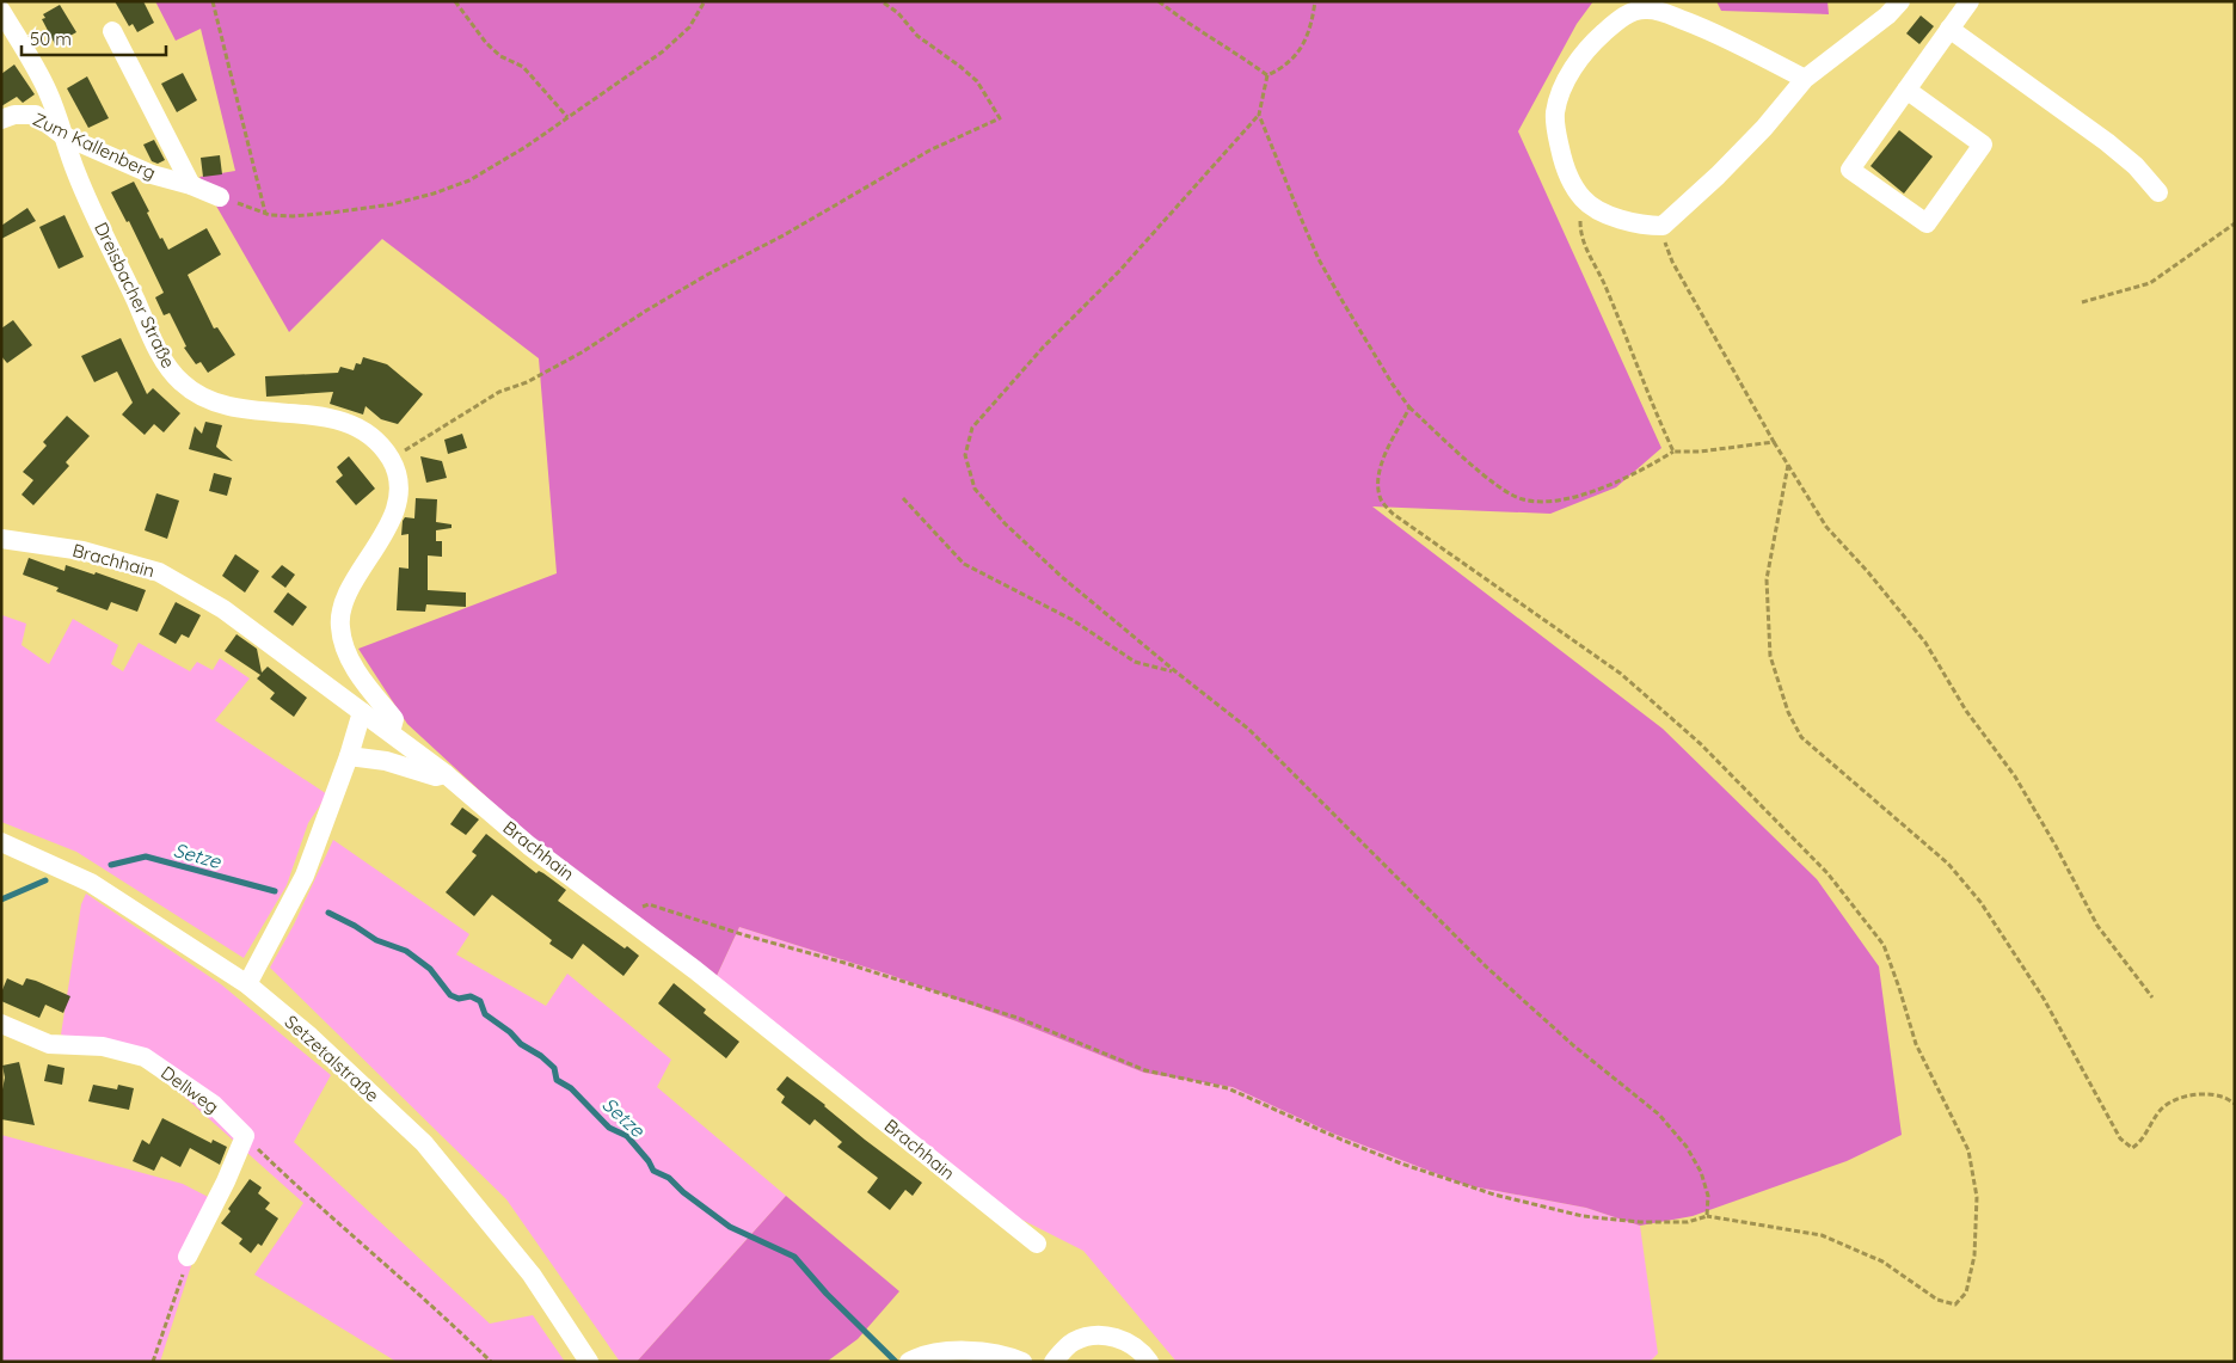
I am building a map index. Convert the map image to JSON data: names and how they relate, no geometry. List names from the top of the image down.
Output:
{
  "streets": {
    "street": [
      "Zum Kallenberg",
      "Dreisbacher Straße",
      "Brachhain",
      "Setzetalstraße",
      "Dellweg"
    ]
  },
  "crossings": [
    ["Zum Kallenberg", "Dreisbacher Straße"],
    ["Dreisbacher Straße", "Brachhain"]
  ],
  "water": ["Setze"],
  "scale_bar": "50 m"
}
